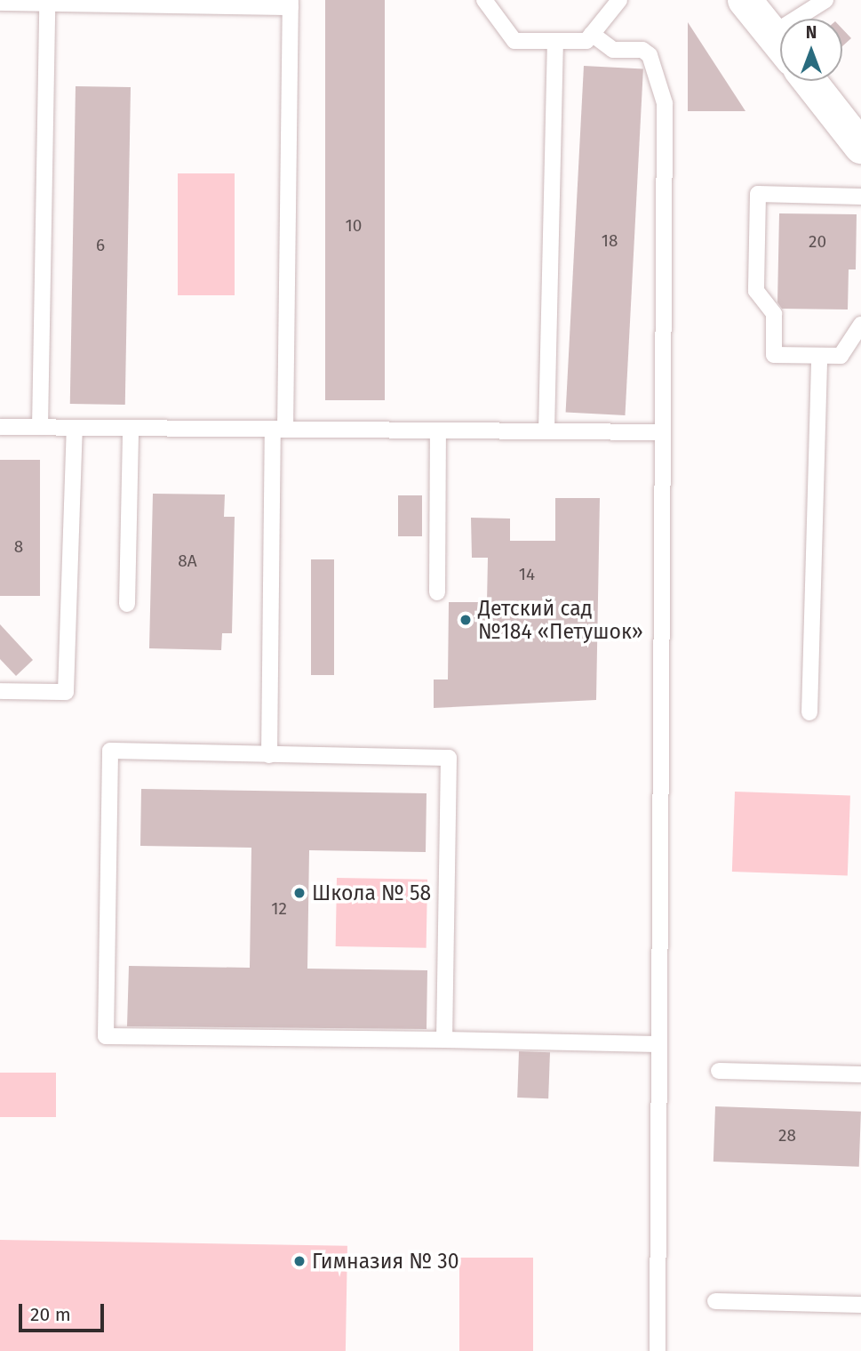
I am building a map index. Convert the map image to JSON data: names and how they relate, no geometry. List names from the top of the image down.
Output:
{
  "places": ["Детский сад №184 «Петушок»", "Школа № 58", "Гимназия № 30"],
  "house_numbers": [
    "10",
    "18",
    "20",
    "6",
    "8",
    "8А",
    "14",
    "12",
    "28"
  ],
  "scale_bar": "20 m",
  "north": "top"
}
